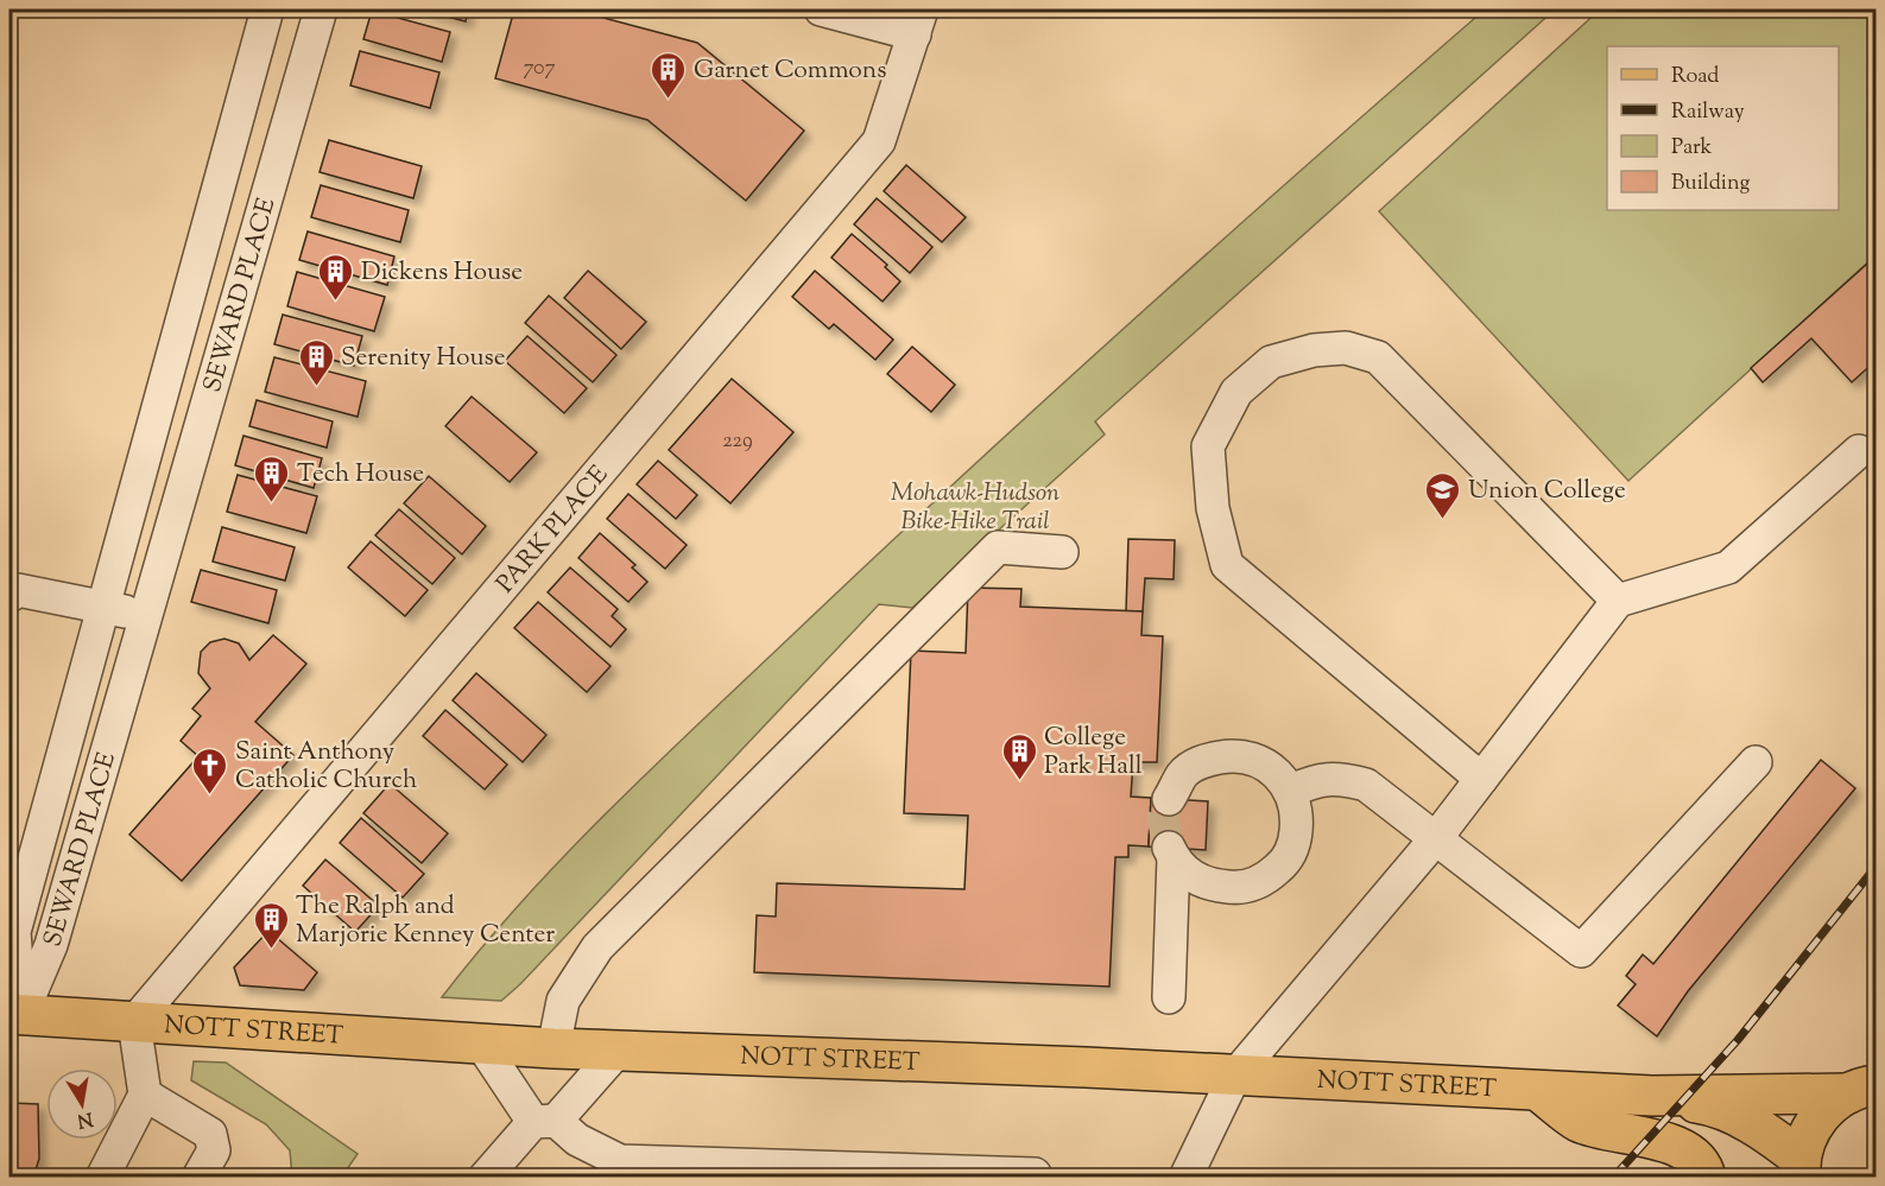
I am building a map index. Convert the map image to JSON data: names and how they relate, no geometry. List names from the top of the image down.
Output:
{
  "streets": {
    "main road": ["NOTT STREET"],
    "street": ["SEWARD PLACE", "PARK PLACE"]
  },
  "crossings": [
    ["SEWARD PLACE", "NOTT STREET"],
    ["PARK PLACE", "NOTT STREET"]
  ],
  "parks": ["Mohawk-Hudson Bike-Hike Trail"],
  "places": {
    "building": [
      "Garnet Commons",
      "Dickens House",
      "Serenity House",
      "Tech House",
      "College Park Hall",
      "The Ralph and Marjorie Kenney Center"
    ],
    "school or university": ["Union College"],
    "church": ["Saint Anthony Catholic Church"]
  },
  "house_numbers": ["707", "229"],
  "legend": [
    "Road",
    "Railway",
    "Park",
    "Building"
  ],
  "north": "bottom"
}
